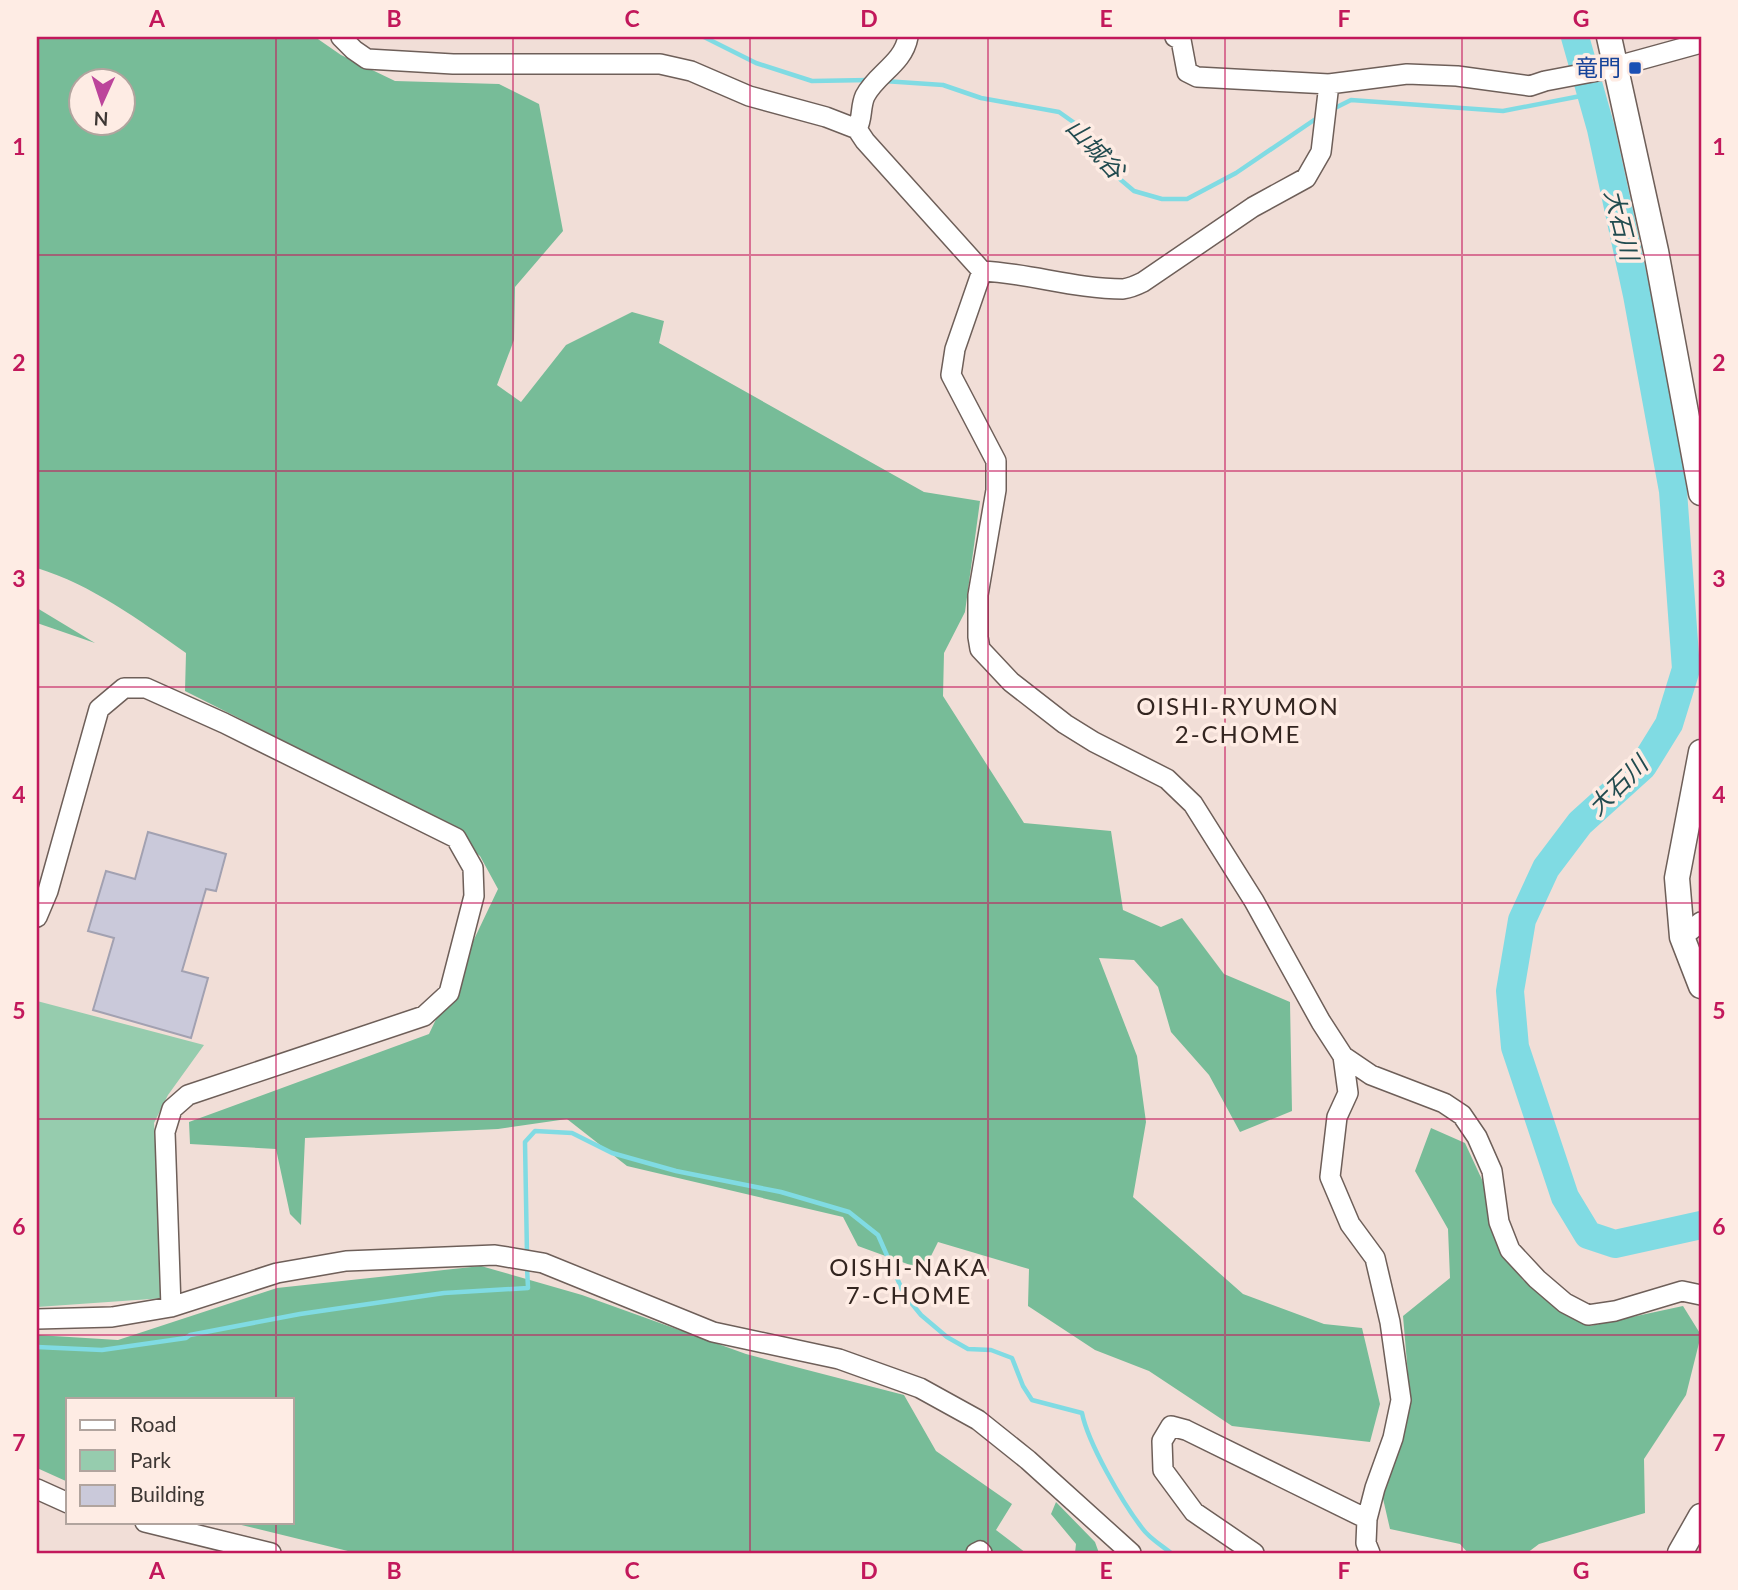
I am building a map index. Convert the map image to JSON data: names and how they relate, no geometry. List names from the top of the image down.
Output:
{
  "districts": ["OISHI-RYUMON 2-CHOME", "OISHI-NAKA 7-CHOME"],
  "water": ["山城谷", "大石川"],
  "places": {
    "transit": ["竜門"]
  },
  "legend": ["Road", "Park", "Building"],
  "north": "bottom",
  "grid": {
    "columns": [
      "A",
      "B",
      "C",
      "D",
      "E",
      "F",
      "G"
    ],
    "rows": [
      "1",
      "2",
      "3",
      "4",
      "5",
      "6",
      "7"
    ]
  }
}
